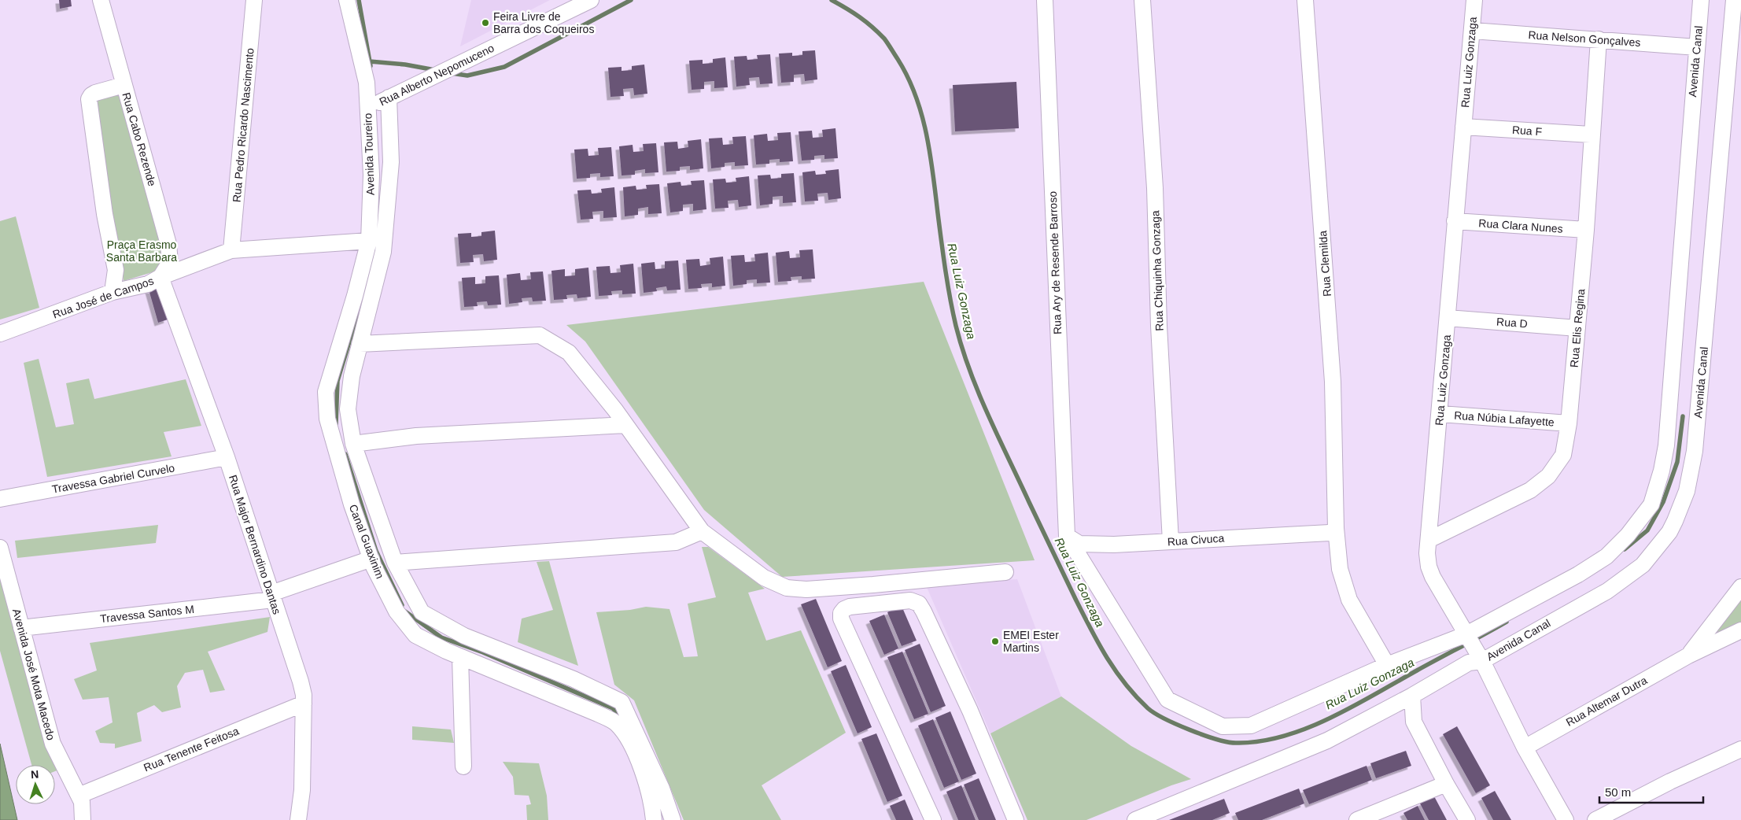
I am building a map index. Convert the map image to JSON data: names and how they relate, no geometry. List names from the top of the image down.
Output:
{
  "streets": {
    "street": [
      "Rua Nelson Gonçalves",
      "Avenida Canal",
      "Rua Luiz Gonzaga",
      "Rua Alberto Nepomuceno",
      "Rua Pedro Ricardo Nascimento",
      "Rua F",
      "Rua Cabo Rezende",
      "Avenida Toureiro",
      "Rua Clara Nunes",
      "Rua Ary de Resende Barroso",
      "Rua Clemilda",
      "Rua Chiquinha Gonzaga",
      "Rua José de Campos",
      "Rua D",
      "Rua Elis Regina",
      "Rua Núbia Lafayette",
      "Travessa Gabriel Curvelo",
      "Rua Civuca",
      "Canal Guaxinim",
      "Rua Major Bernardino Dantas",
      "Travessa Santos M",
      "Avenida José Mota Macedo",
      "Rua Altemar Dutra",
      "Rua Tenente Feitosa"
    ]
  },
  "crossings": [
    ["Rua Nelson Gonçalves", "Avenida Canal"],
    ["Rua Nelson Gonçalves", "Rua Luiz Gonzaga"],
    ["Rua Nelson Gonçalves", "Rua Elis Regina"],
    ["Avenida Canal", "Rua Luiz Gonzaga"],
    ["Avenida Canal", "Rua Ary de Resende Barroso"],
    ["Avenida Canal", "Rua Clemilda"],
    ["Avenida Canal", "Rua Civuca"],
    ["Rua Luiz Gonzaga", "Rua F"],
    ["Rua Luiz Gonzaga", "Rua Clara Nunes"],
    ["Rua Luiz Gonzaga", "Rua D"],
    ["Rua Luiz Gonzaga", "Rua Elis Regina"],
    ["Rua Luiz Gonzaga", "Rua Núbia Lafayette"],
    ["Rua Luiz Gonzaga", "Rua Altemar Dutra"],
    ["Rua Alberto Nepomuceno", "Avenida Toureiro"],
    ["Rua Pedro Ricardo Nascimento", "Rua José de Campos"],
    ["Rua F", "Rua Elis Regina"],
    ["Rua Cabo Rezende", "Rua José de Campos"],
    ["Rua Cabo Rezende", "Rua Major Bernardino Dantas"],
    ["Avenida Toureiro", "Rua José de Campos"],
    ["Avenida Toureiro", "Canal Guaxinim"],
    ["Rua Clara Nunes", "Rua Elis Regina"],
    ["Rua Ary de Resende Barroso", "Rua Civuca"],
    ["Rua Clemilda", "Rua Civuca"],
    ["Rua Chiquinha Gonzaga", "Rua Civuca"],
    ["Rua José de Campos", "Canal Guaxinim"],
    ["Rua José de Campos", "Rua Major Bernardino Dantas"],
    ["Rua D", "Rua Elis Regina"],
    ["Rua Elis Regina", "Rua Núbia Lafayette"],
    ["Travessa Gabriel Curvelo", "Rua Major Bernardino Dantas"],
    ["Canal Guaxinim", "Travessa Santos M"],
    ["Rua Major Bernardino Dantas", "Travessa Santos M"],
    ["Rua Major Bernardino Dantas", "Rua Tenente Feitosa"],
    ["Travessa Santos M", "Avenida José Mota Macedo"],
    ["Avenida José Mota Macedo", "Rua Tenente Feitosa"]
  ],
  "water": ["Rua Luiz Gonzaga"],
  "parks": ["Praça Erasmo Santa Barbara"],
  "places": ["Feira Livre de Barra dos Coqueiros", "EMEI Ester Martins"],
  "scale_bar": "50 m",
  "north": "top"
}
